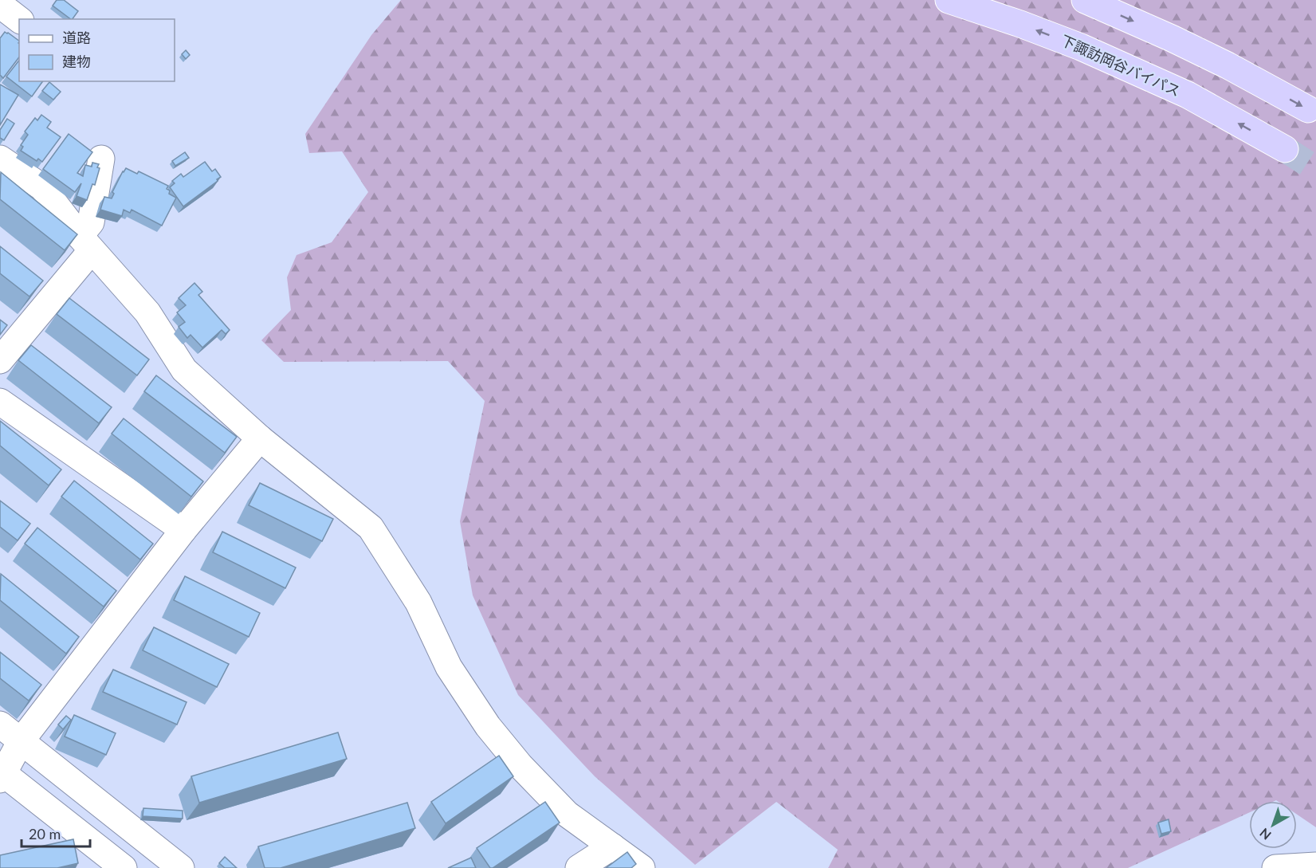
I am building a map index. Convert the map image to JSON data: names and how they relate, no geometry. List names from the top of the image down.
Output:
{
  "streets": {
    "highway": ["下諏訪岡谷バイパス"]
  },
  "legend": ["道路", "建物"],
  "scale_bar": "20 m",
  "north": "bottom left"
}
